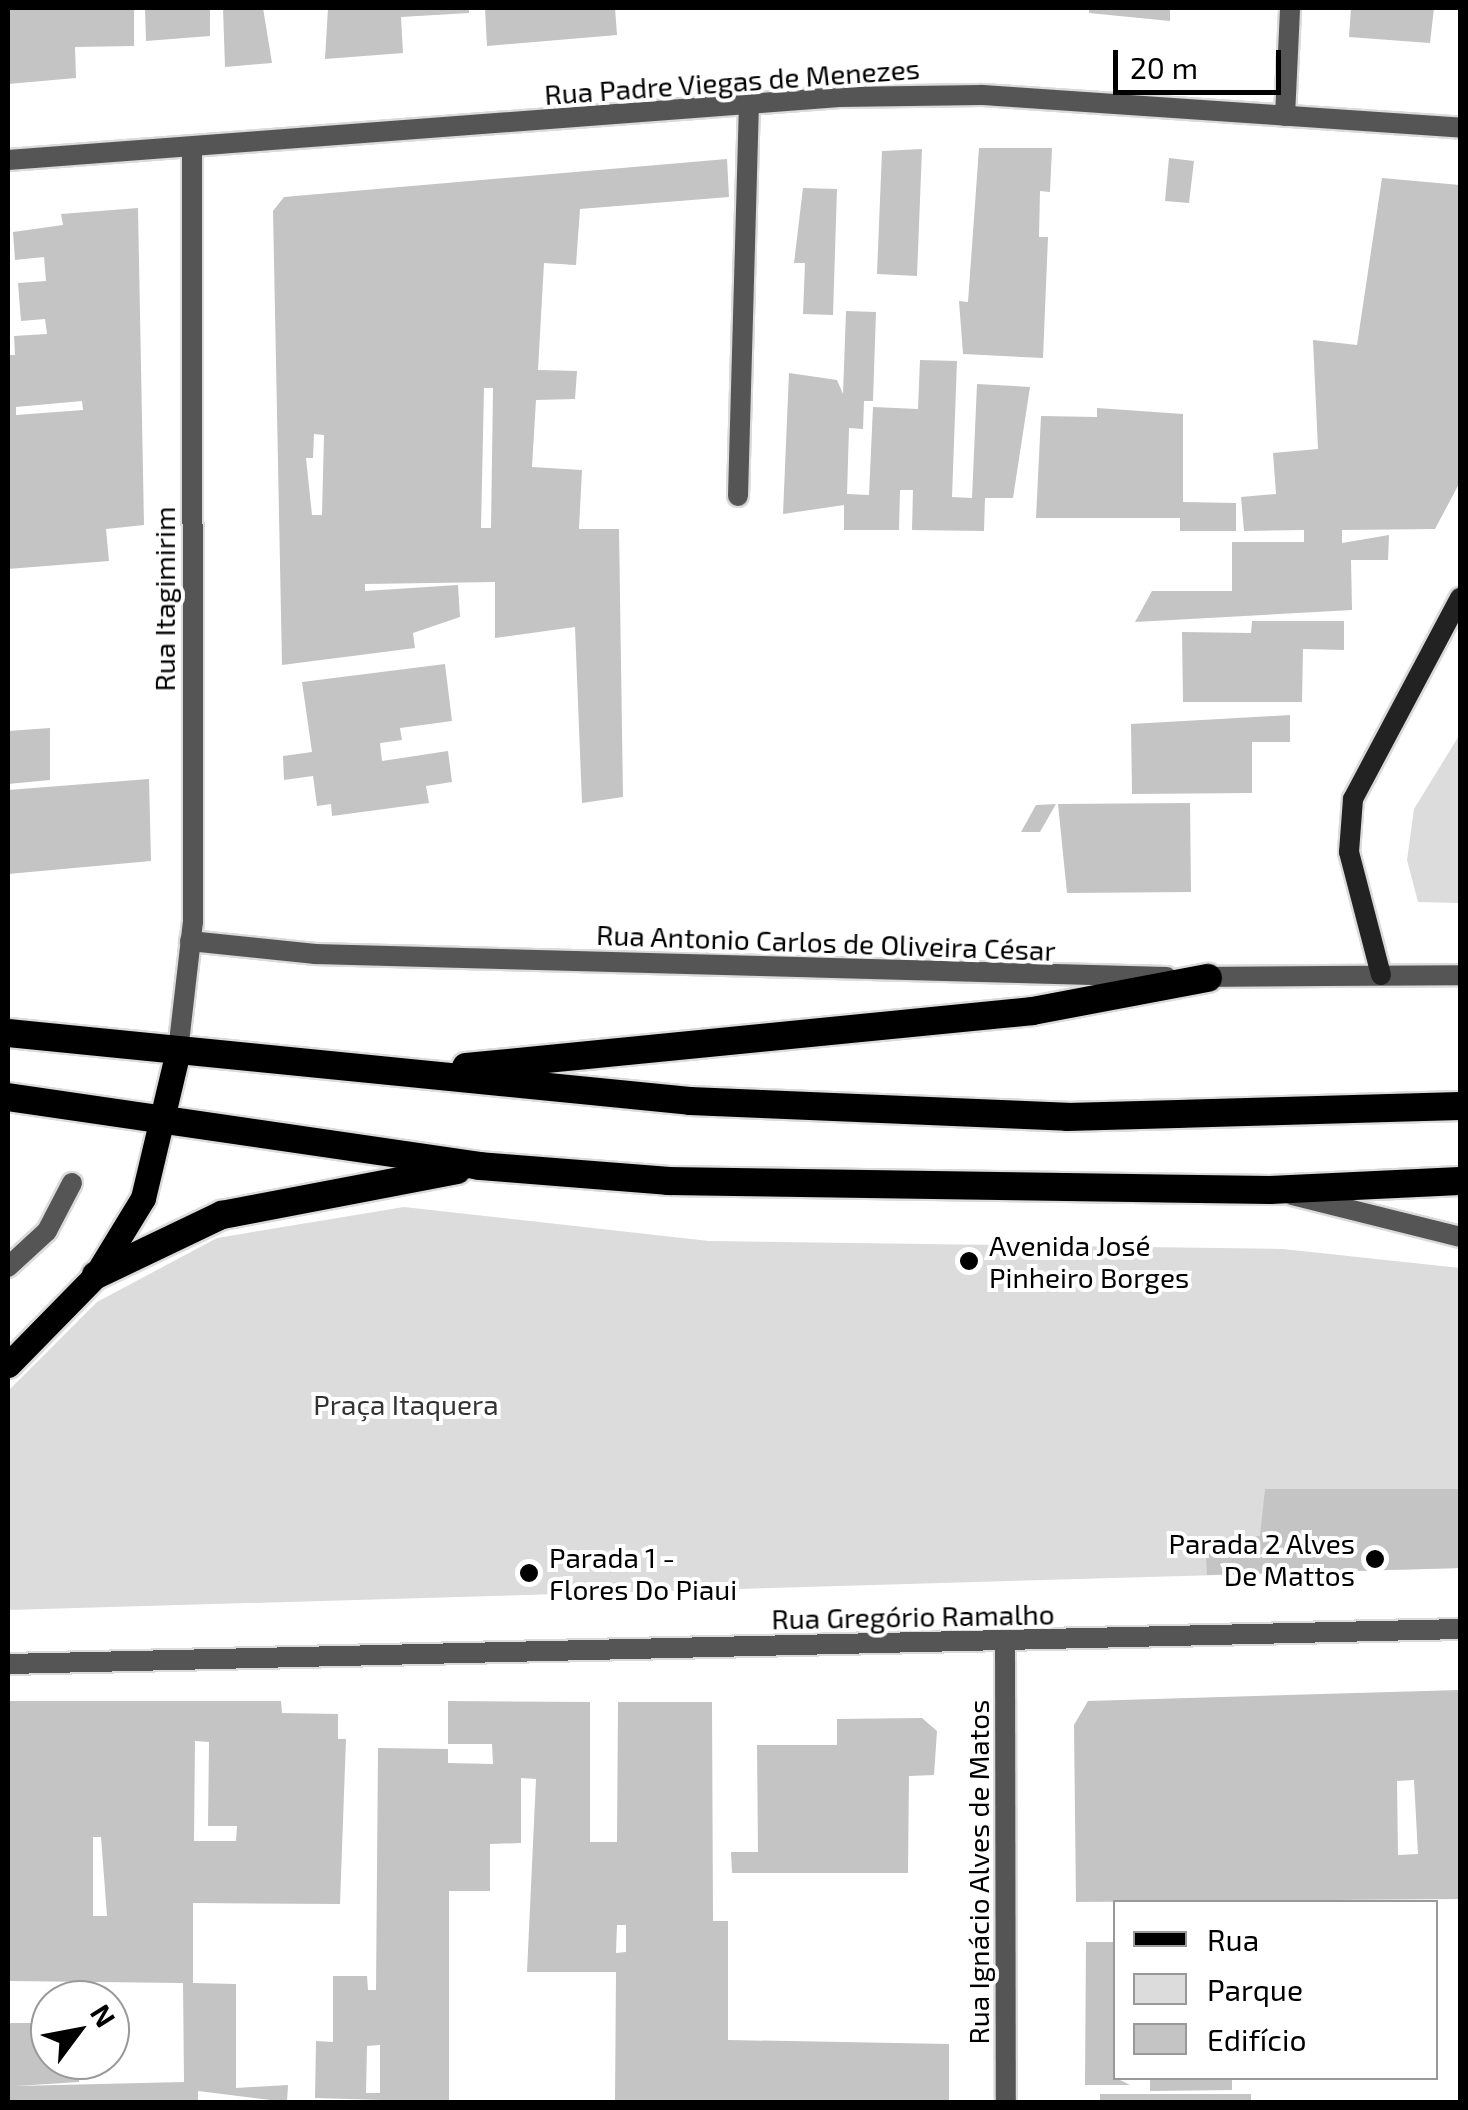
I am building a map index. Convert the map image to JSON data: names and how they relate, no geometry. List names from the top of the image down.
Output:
{
  "streets": {
    "street": [
      "Rua Padre Viegas de Menezes",
      "Rua Itagimirim",
      "Rua Antonio Carlos de Oliveira César",
      "Rua Gregório Ramalho",
      "Rua Ignácio Alves de Matos"
    ]
  },
  "crossings": [
    ["Rua Padre Viegas de Menezes", "Rua Itagimirim"],
    ["Rua Itagimirim", "Rua Antonio Carlos de Oliveira César"],
    ["Rua Gregório Ramalho", "Rua Ignácio Alves de Matos"]
  ],
  "parks": ["Praça Itaquera"],
  "places": ["Avenida José Pinheiro Borges", "Parada 2 Alves De Mattos", "Parada 1 - Flores Do Piaui"],
  "legend": ["Rua", "Parque", "Edifício"],
  "scale_bar": "20 m",
  "north": "top right"
}
